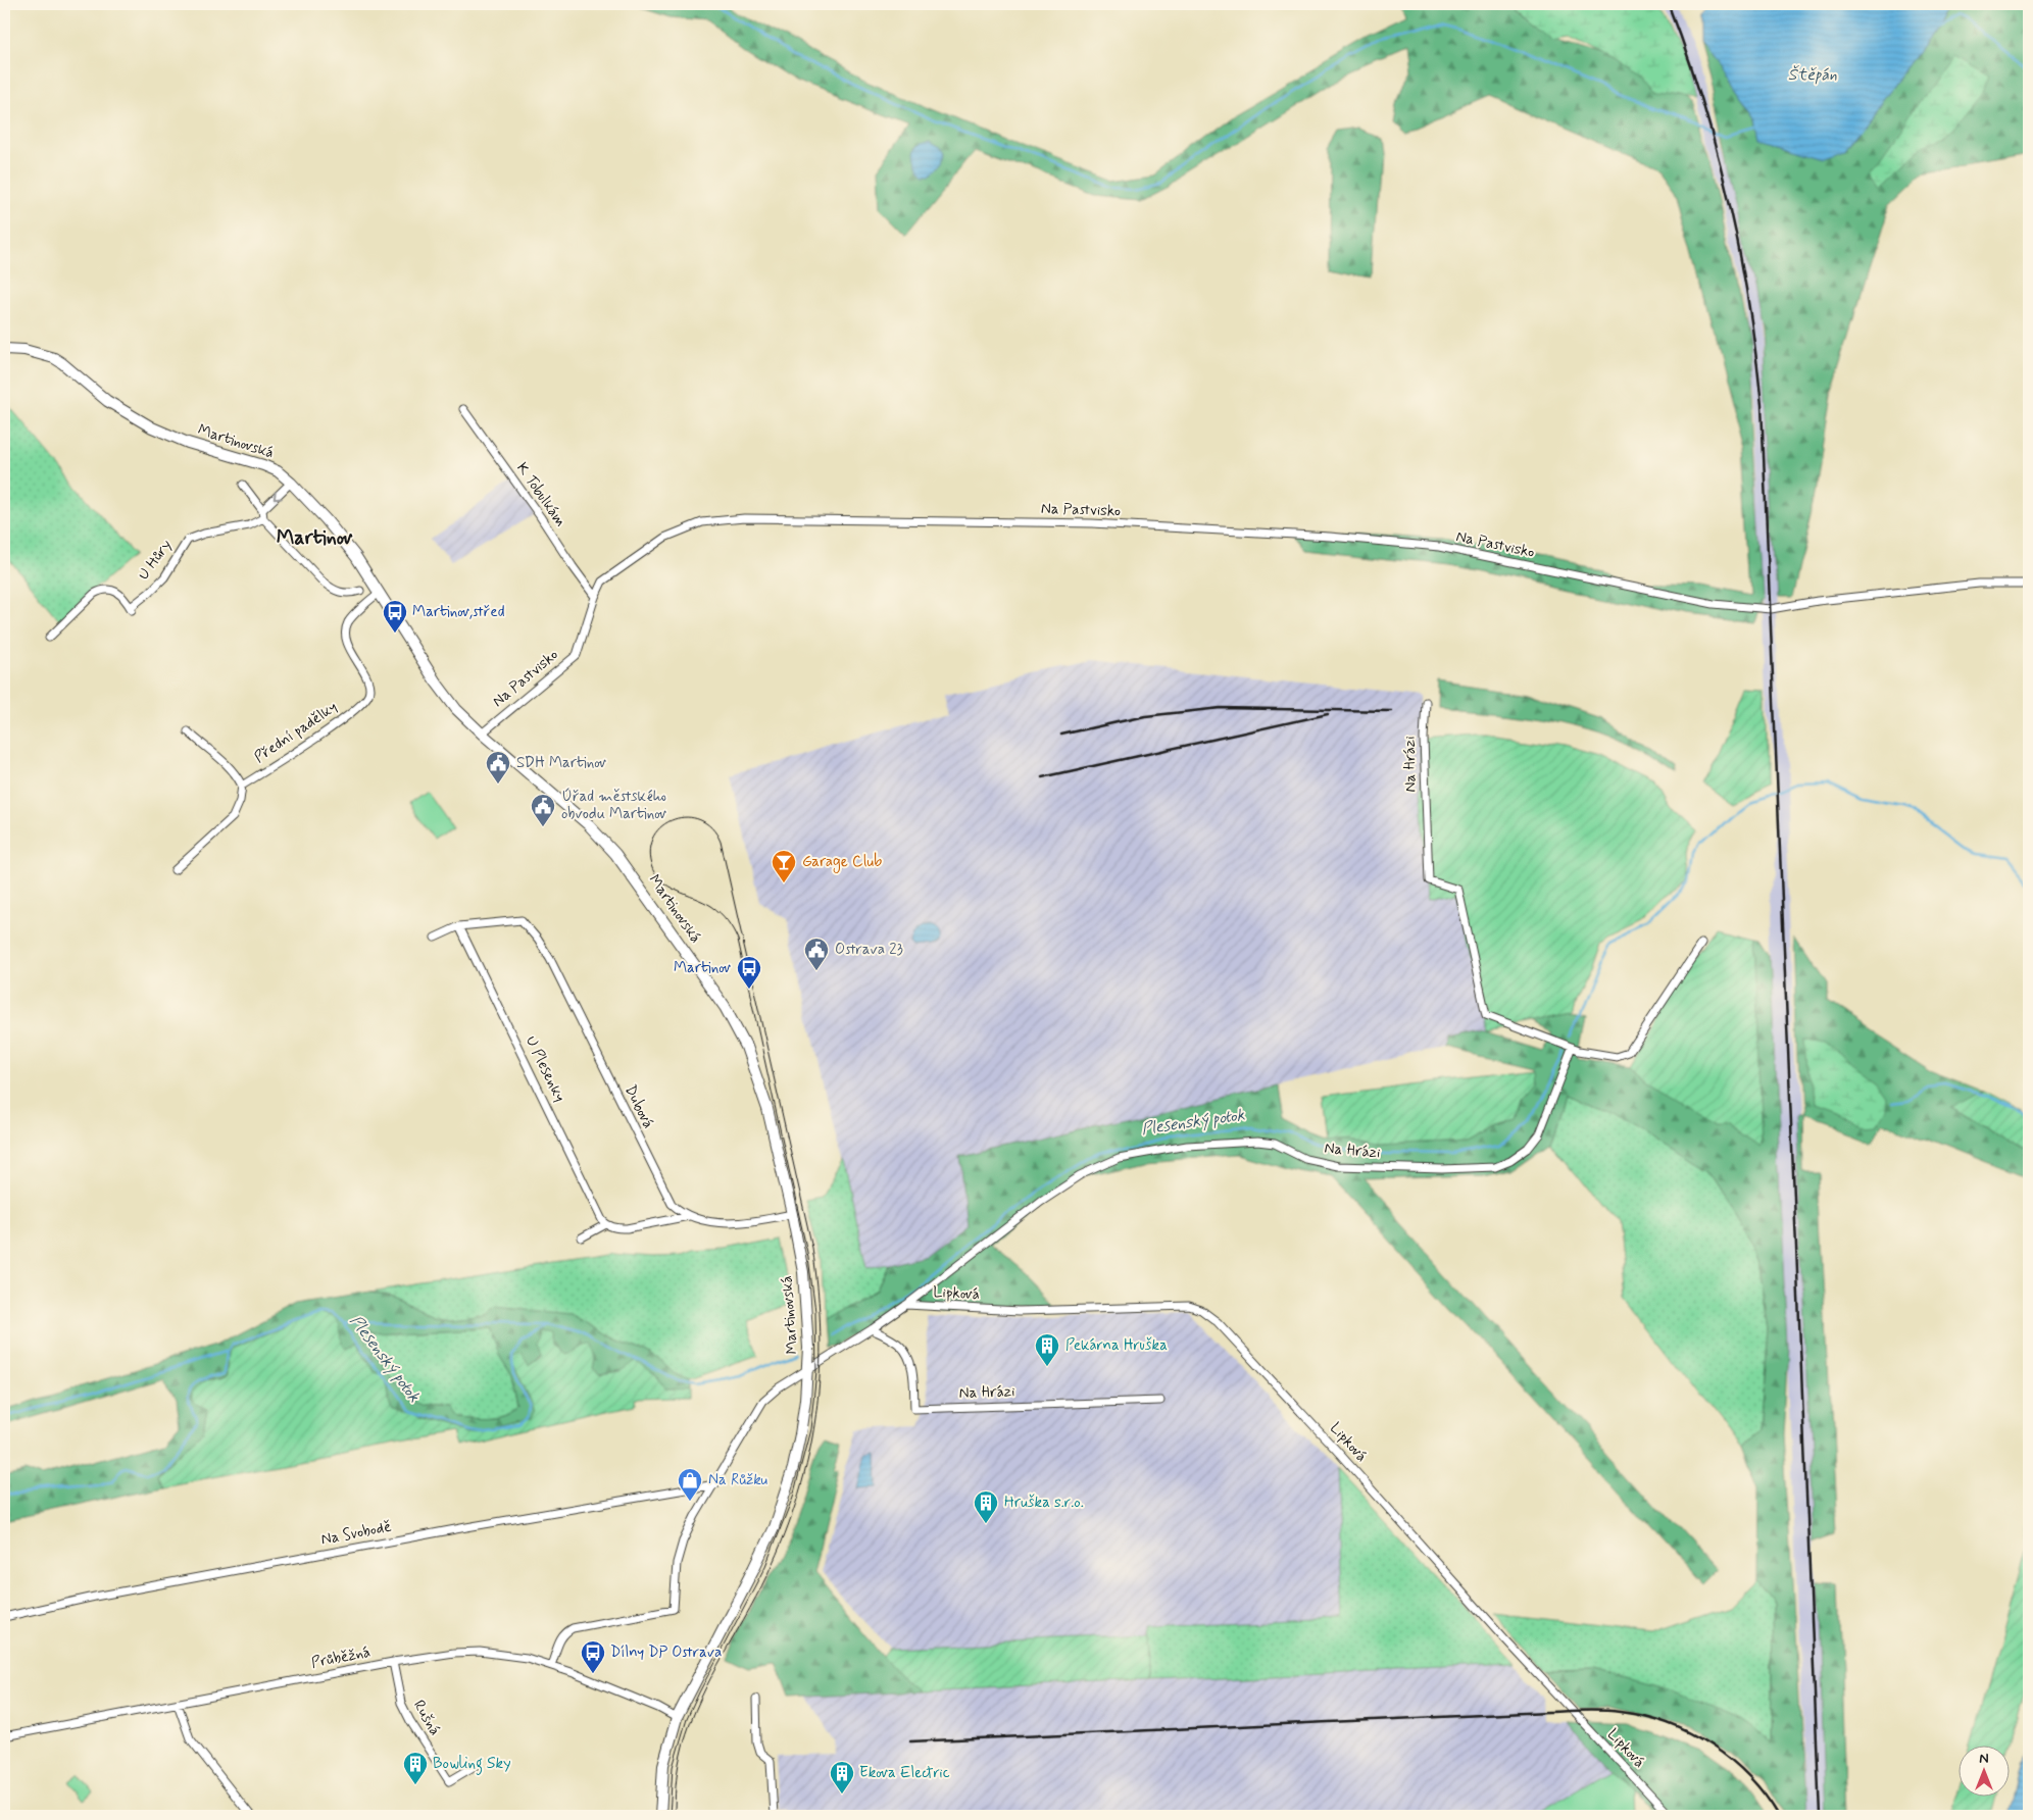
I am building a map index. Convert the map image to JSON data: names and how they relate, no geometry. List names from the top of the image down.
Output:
{
  "streets": {
    "street": [
      "Martinovská",
      "K Tobulkám",
      "Na Pastvisko",
      "U Hůry",
      "Přední padělky",
      "Na Hrázi",
      "U Plesenky",
      "Dubová",
      "Lipková",
      "Na Svobodě",
      "Průběžná",
      "Rušná"
    ]
  },
  "crossings": [
    ["Martinovská", "Na Pastvisko"],
    ["Martinovská", "Na Hrázi"],
    ["Martinovská", "Dubová"],
    ["Martinovská", "Průběžná"],
    ["K Tobulkám", "Na Pastvisko"],
    ["Na Hrázi", "Lipková"],
    ["U Plesenky", "Dubová"],
    ["Průběžná", "Rušná"]
  ],
  "districts": ["Martinov"],
  "water": ["Štěpán", "Plesenský potok"],
  "places": {
    "bus stop": ["Martinov,střed", "Martinov", "Dílny DP Ostrava"],
    "public building": ["SDH Martinov", "Úřad městského obvodu Martinov", "Ostrava 23"],
    "bar": ["Garage Club"],
    "building": [
      "Pekárna Hruška",
      "Hruška s.r.o.",
      "Bowling Sky",
      "Ekova Electric"
    ],
    "shop": ["Na Růžku"]
  },
  "north": "top"
}
